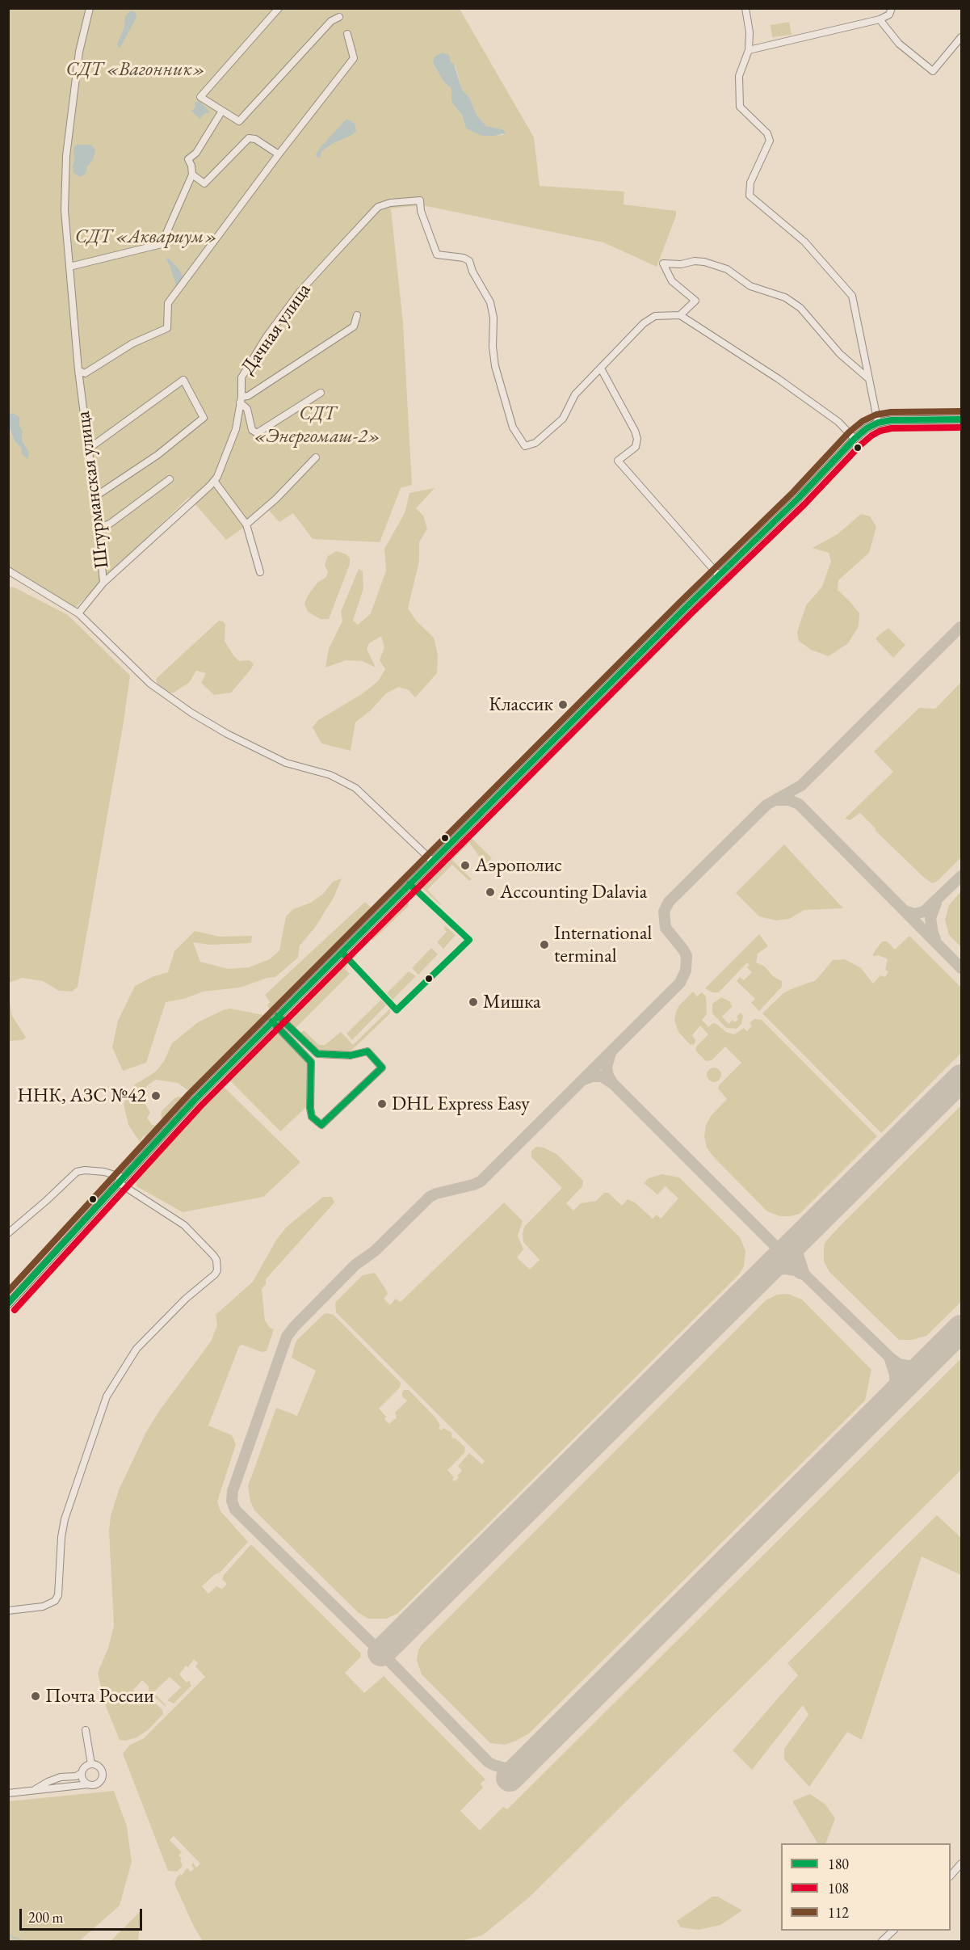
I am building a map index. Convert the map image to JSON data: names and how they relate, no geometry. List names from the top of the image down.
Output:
{
  "streets": {
    "street": ["Дачная улица", "Штурманская улица"]
  },
  "crossings": [
    ["Дачная улица", "Штурманская улица"]
  ],
  "parks": ["СДТ «Вагонник»", "СДТ «Аквариум»", "СДТ «Энергомаш-2»"],
  "places": [
    "Классик",
    "Аэрополис",
    "Accounting Dalavia",
    "International terminal",
    "Мишка",
    "ННК, АЗС №42",
    "DHL Express Easy",
    "Почта России"
  ],
  "lines": ["transit line 112", "transit line 180", "transit line 108"],
  "legend": ["180", "108", "112"],
  "scale_bar": "200 m"
}
